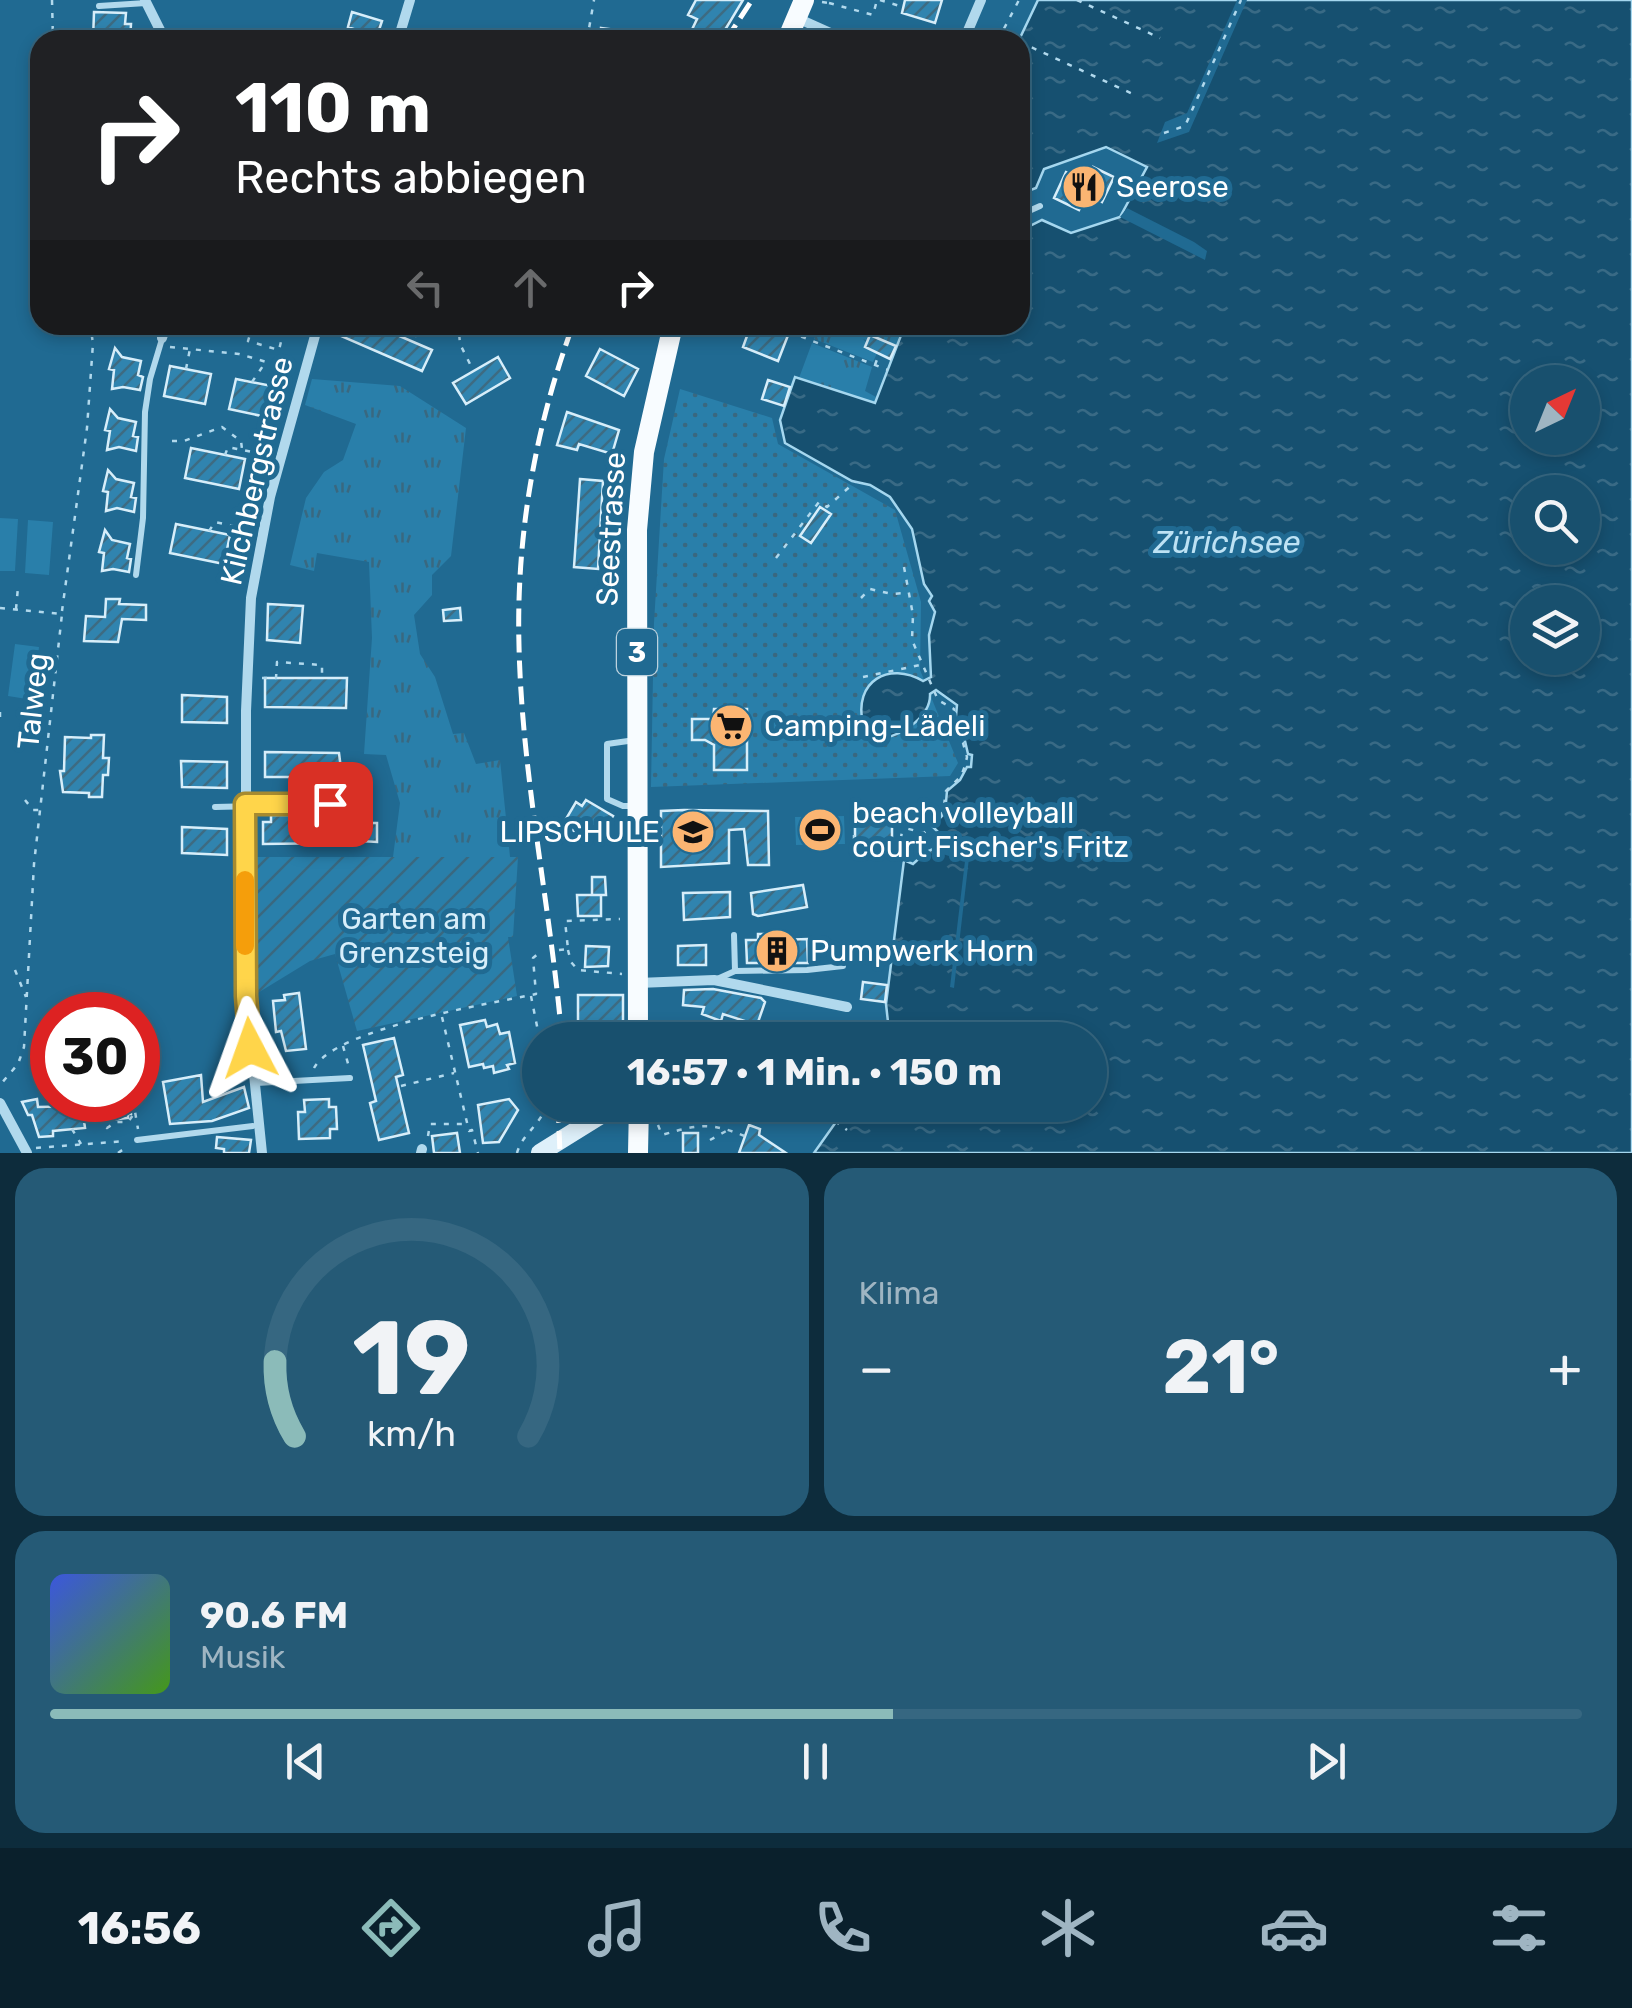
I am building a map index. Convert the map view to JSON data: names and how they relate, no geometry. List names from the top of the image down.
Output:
{
  "streets": {
    "main road": ["Seestrasse", "3"],
    "street": ["Kilchbergstrasse"],
    "path": ["Talweg"]
  },
  "water": ["Zürichsee"],
  "parks": ["Garten am Grenzsteig"],
  "places": {
    "restaurant": ["Seerose"],
    "supermarket": ["Camping-Lädeli"],
    "sports": ["beach volleyball court Fischer's Fritz"],
    "school or university": ["LIPSCHULE"],
    "building": ["Pumpwerk Horn"]
  },
  "north": "top right",
  "page": {
    "turn": ["110 m", "Rechts abbiegen"],
    "limit": "30",
    "trip": "16:57 · 1 Min. · 150 m",
    "tile": "Klima",
    "heat": ["−", "21°", "+"],
    "song": ["90.6 FM", "Musik"],
    "tabs": "16:56",
    "gauge": ["19", "km/h"]
  }
}
